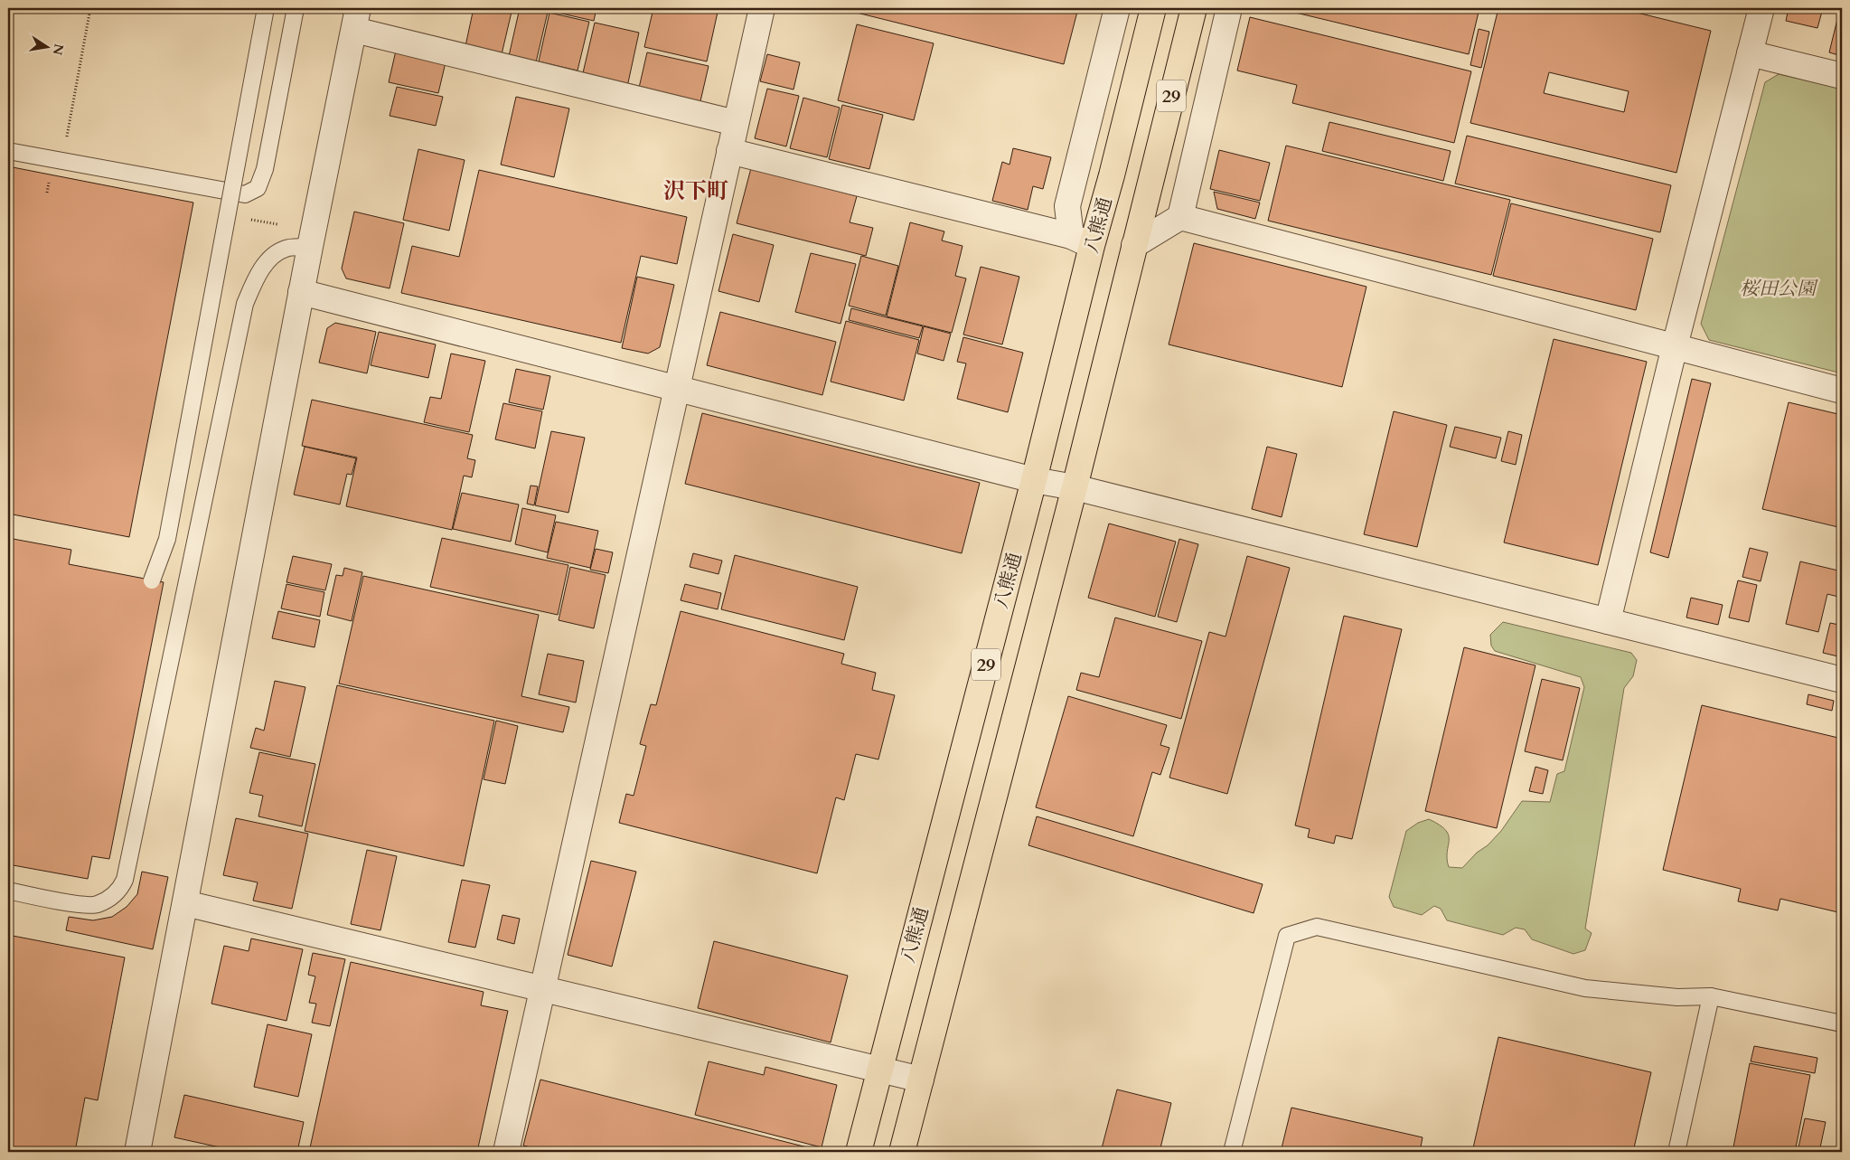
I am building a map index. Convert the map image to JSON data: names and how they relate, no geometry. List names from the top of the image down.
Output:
{
  "streets": {
    "main road": ["29", "八熊通"]
  },
  "districts": ["沢下町"],
  "parks": ["桜田公園"],
  "north": "right"
}
